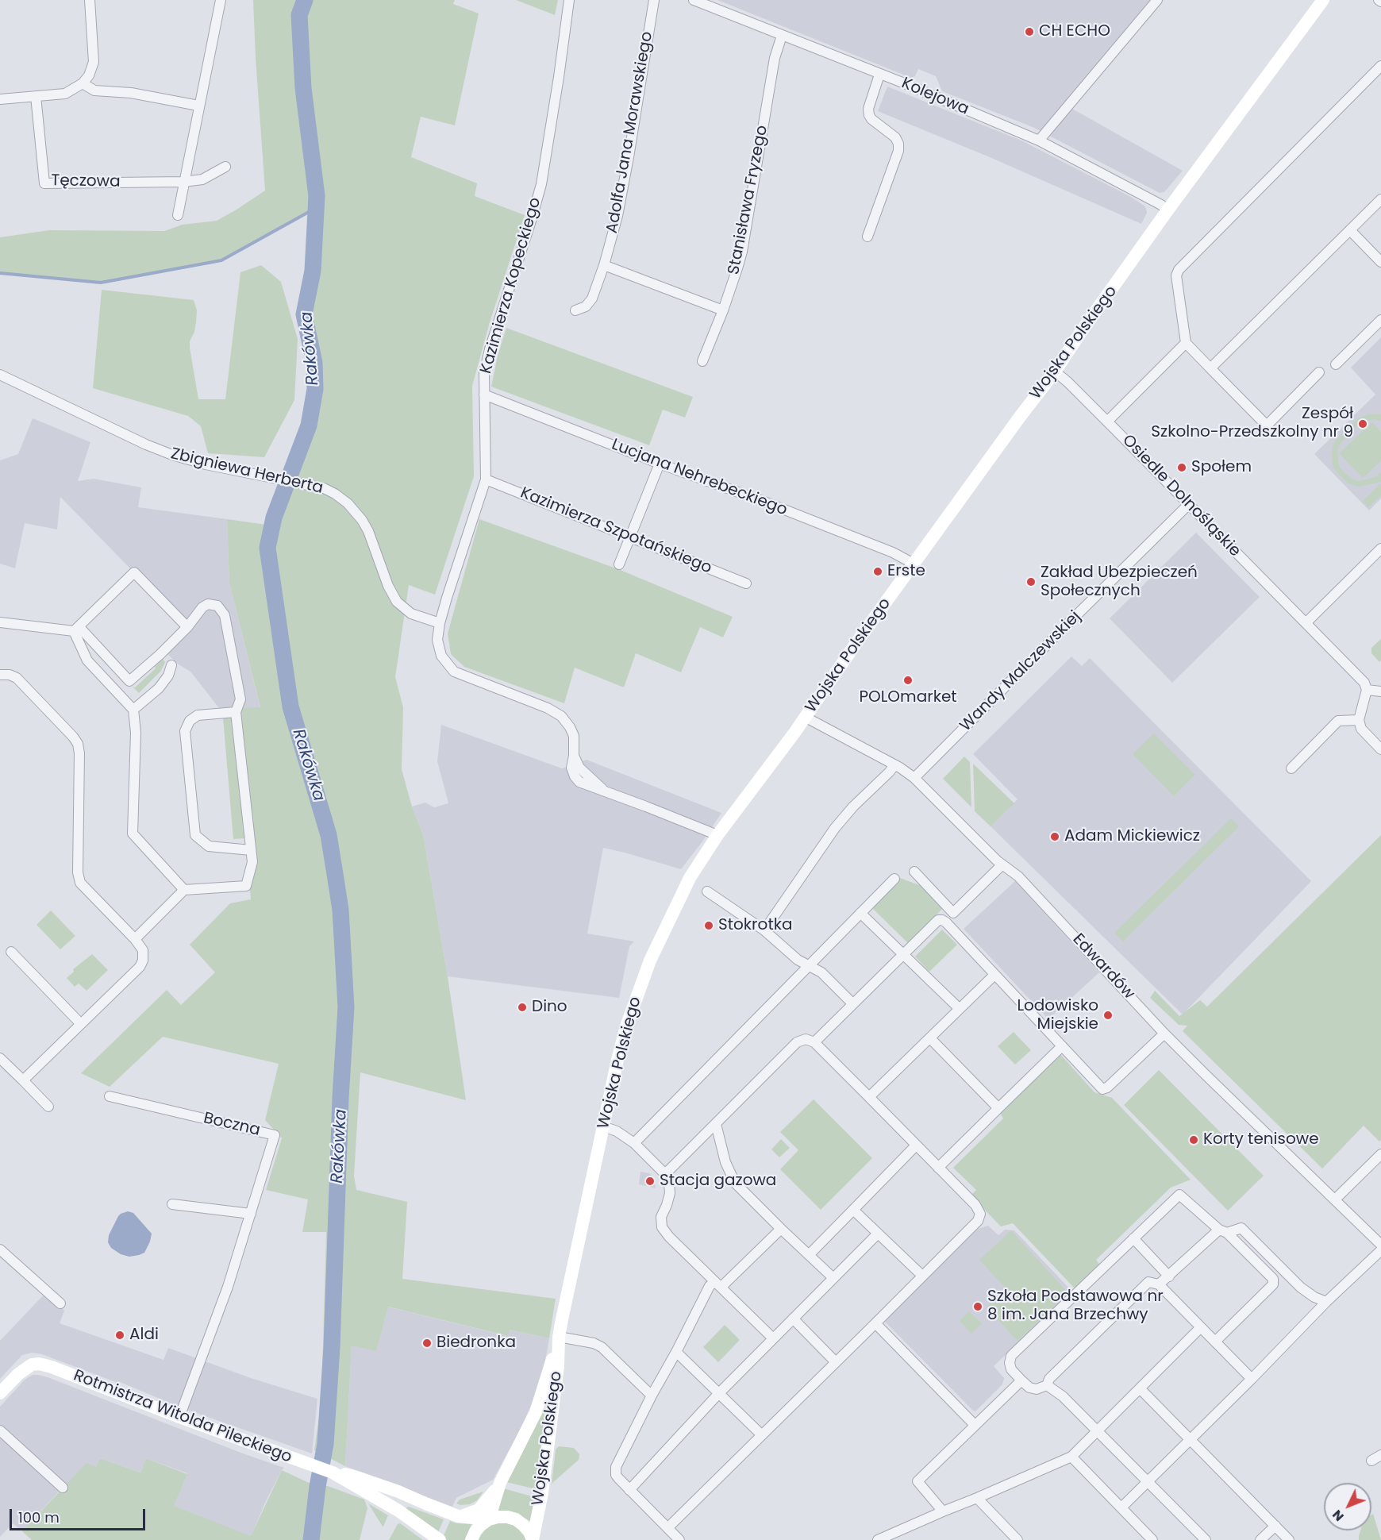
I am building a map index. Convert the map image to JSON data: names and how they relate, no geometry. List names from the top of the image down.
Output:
{
  "streets": {
    "street": [
      "Kolejowa",
      "Adolfa Jana Morawskiego",
      "Tęczowa",
      "Stanisława Fryzego",
      "Kazimierza Kopeckiego",
      "Wojska Polskiego",
      "Zbigniewa Herberta",
      "Lucjana Nehrebeckiego",
      "Osiedle Dolnośląskie",
      "Kazimierza Szpotańskiego",
      "Wandy Malczewskiej",
      "Edwardów",
      "Boczna",
      "Rotmistrza Witolda Pileckiego"
    ]
  },
  "crossings": [
    ["Kolejowa", "Stanisława Fryzego"],
    ["Kolejowa", "Wojska Polskiego"],
    ["Kazimierza Kopeckiego", "Wojska Polskiego"],
    ["Kazimierza Kopeckiego", "Zbigniewa Herberta"],
    ["Kazimierza Kopeckiego", "Lucjana Nehrebeckiego"],
    ["Kazimierza Kopeckiego", "Kazimierza Szpotańskiego"],
    ["Wojska Polskiego", "Lucjana Nehrebeckiego"],
    ["Wojska Polskiego", "Osiedle Dolnośląskie"],
    ["Wojska Polskiego", "Edwardów"],
    ["Wojska Polskiego", "Rotmistrza Witolda Pileckiego"],
    ["Osiedle Dolnośląskie", "Wandy Malczewskiej"],
    ["Wandy Malczewskiej", "Edwardów"],
    ["Boczna", "Rotmistrza Witolda Pileckiego"]
  ],
  "water": ["Rakówka"],
  "places": [
    "CH ECHO",
    "Zespół Szkolno-Przedszkolny nr 9",
    "Społem",
    "Erste",
    "Zakład Ubezpieczeń Społecznych",
    "POLOmarket",
    "Adam Mickiewicz",
    "Stokrotka",
    "Dino",
    "Lodowisko Miejskie",
    "Korty tenisowe",
    "Stacja gazowa",
    "Szkoła Podstawowa nr 8 im. Jana Brzechwy",
    "Aldi",
    "Biedronka"
  ],
  "scale_bar": "100 m",
  "north": "bottom left"
}
